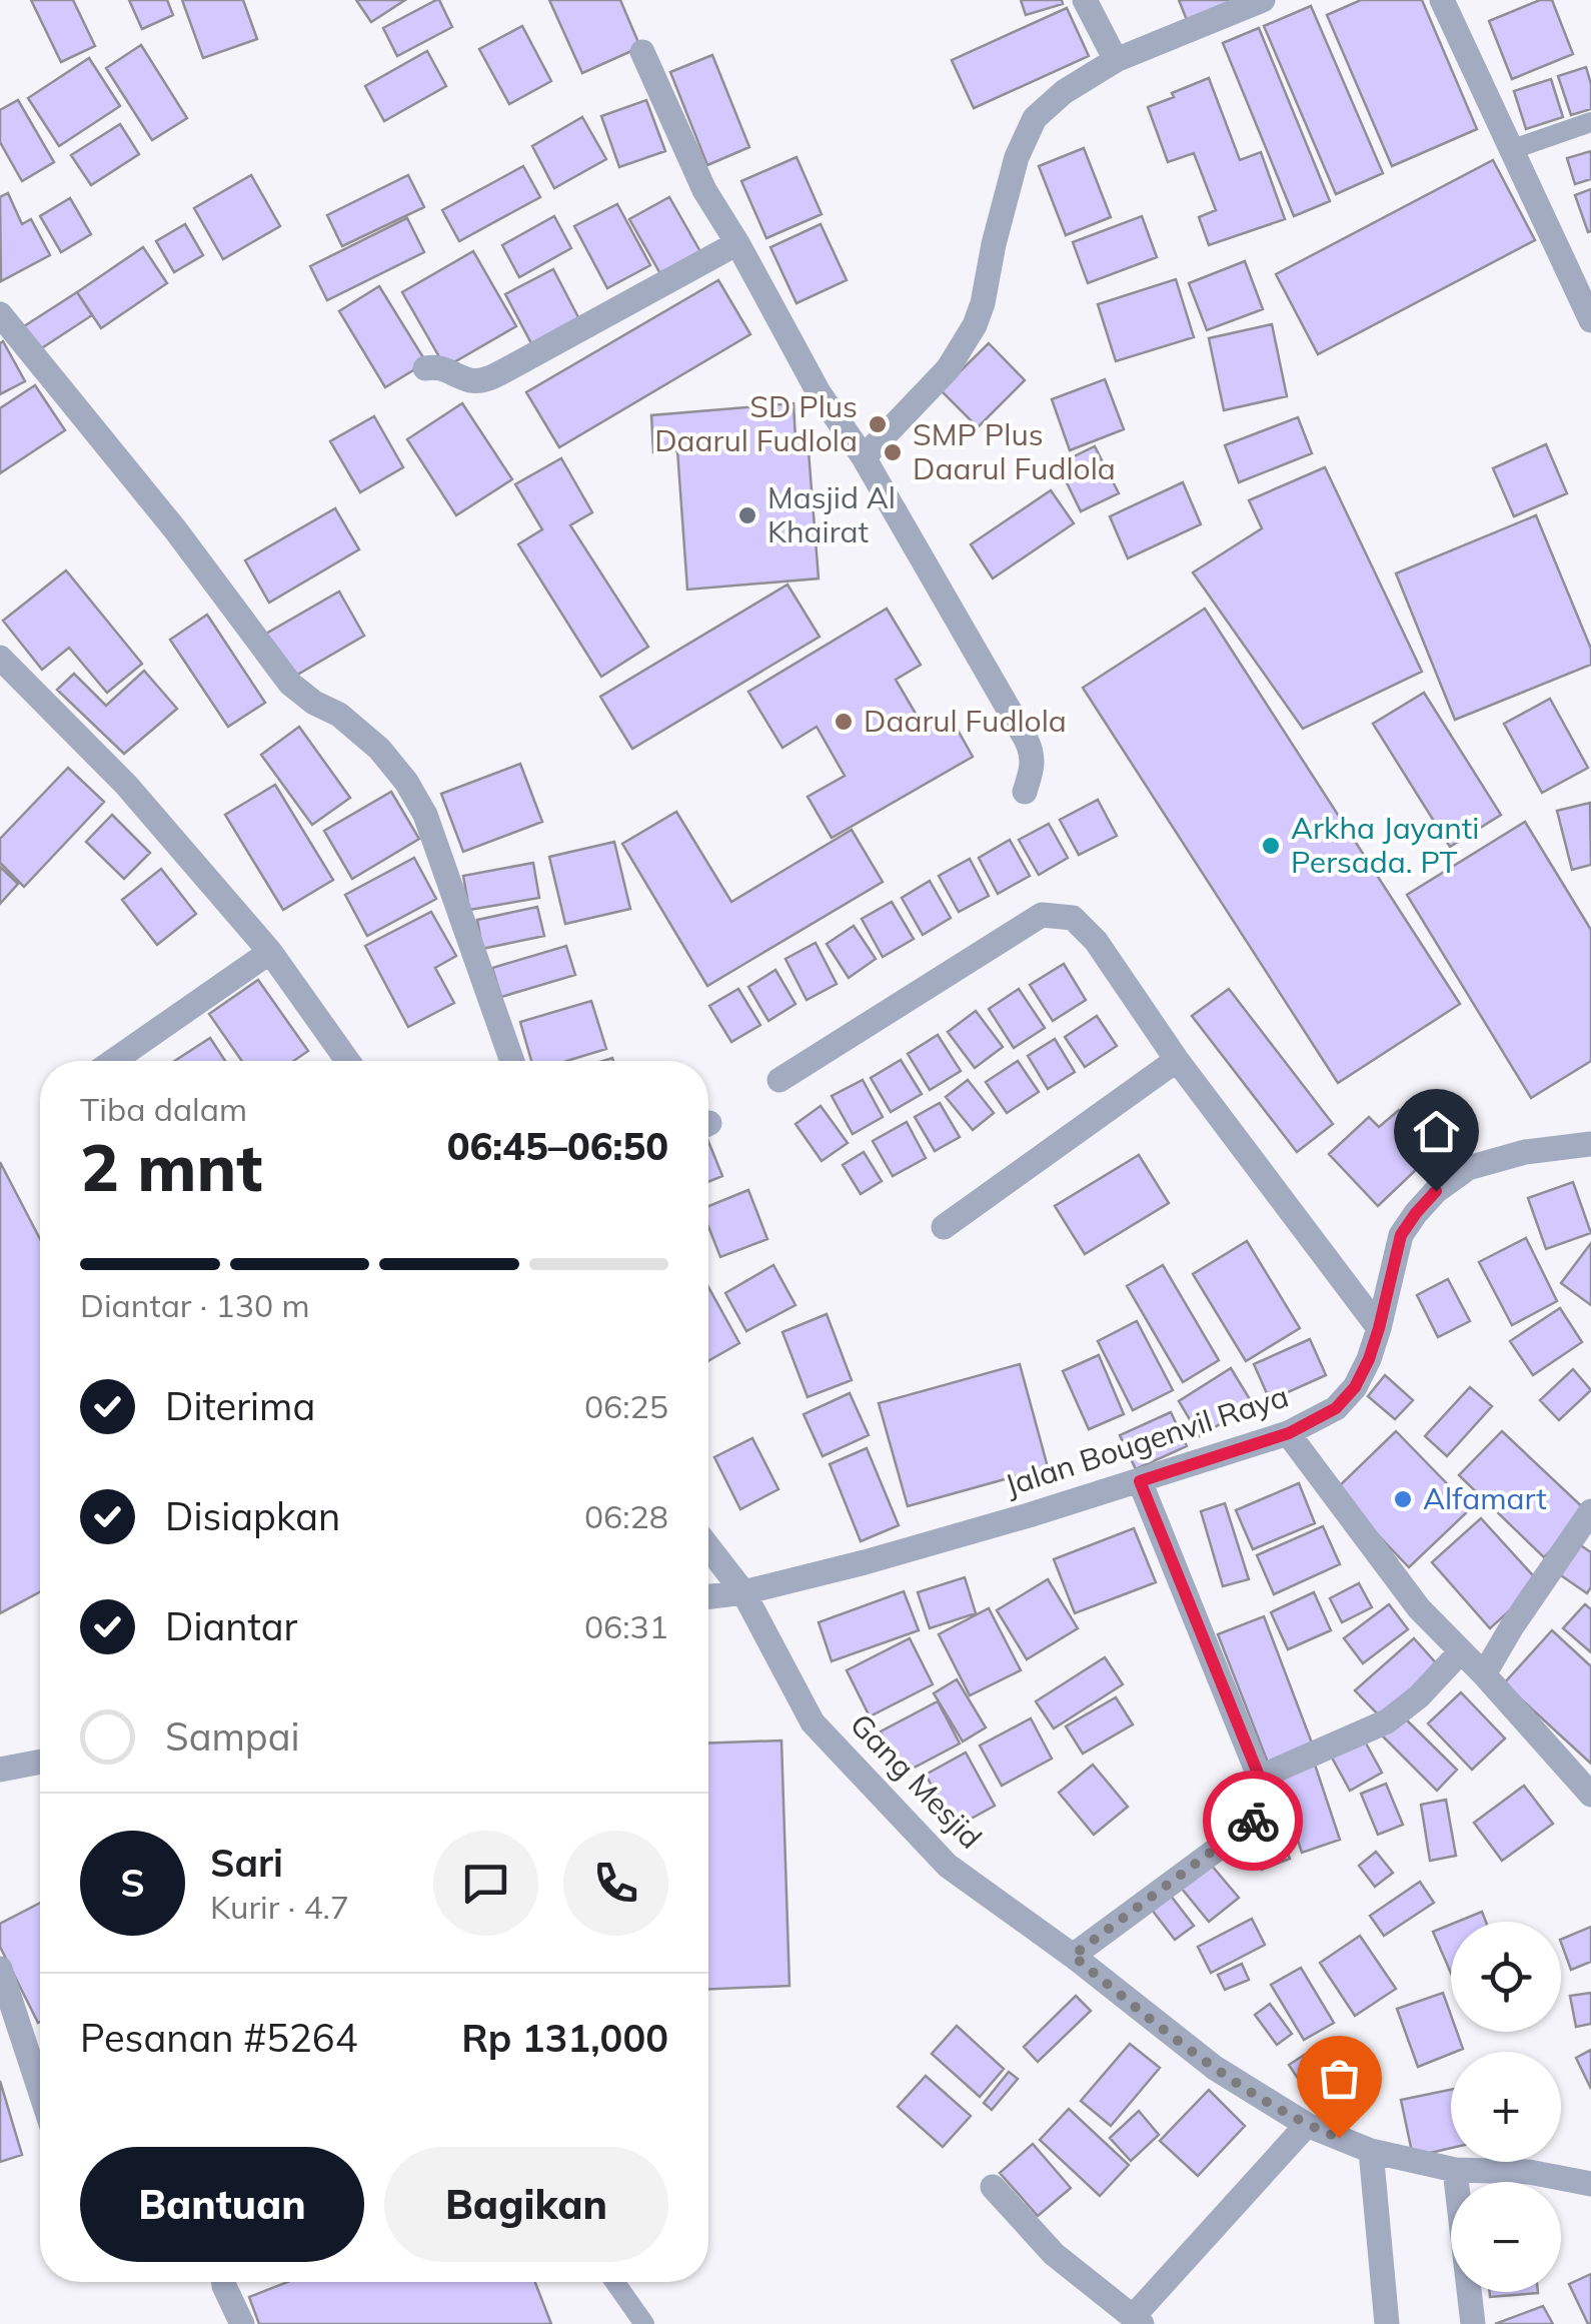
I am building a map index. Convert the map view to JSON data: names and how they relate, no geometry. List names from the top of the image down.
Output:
{
  "streets": {
    "street": ["Jalan Bougenvil Raya", "Gang Mesjid"]
  },
  "crossings": [
    ["Jalan Bougenvil Raya", "Gang Mesjid"]
  ],
  "places": [
    "SD Plus Daarul Fudlola",
    "SMP Plus Daarul Fudlola",
    "Masjid Al Khairat",
    "Daarul Fudlola",
    "Arkha Jayanti Persada. PT",
    "Alfamart"
  ],
  "page": {
    "heading": ["2 mnt", "Tiba dalam", "06:45–06:50"],
    "panel": [
      "Sari",
      "Kurir · 4.7",
      "Pesanan #5264",
      "Rp 131,000"
    ],
    "bar": "Diantar · 130 m",
    "list": [
      ["Diterima", "06:25"],
      ["Disiapkan", "06:28"],
      ["Diantar", "06:31"],
      "Sampai"
    ],
    "round": "S",
    "map_buttons": ["+", "−"],
    "buttons": ["Bantuan", "Bagikan"]
  }
}
